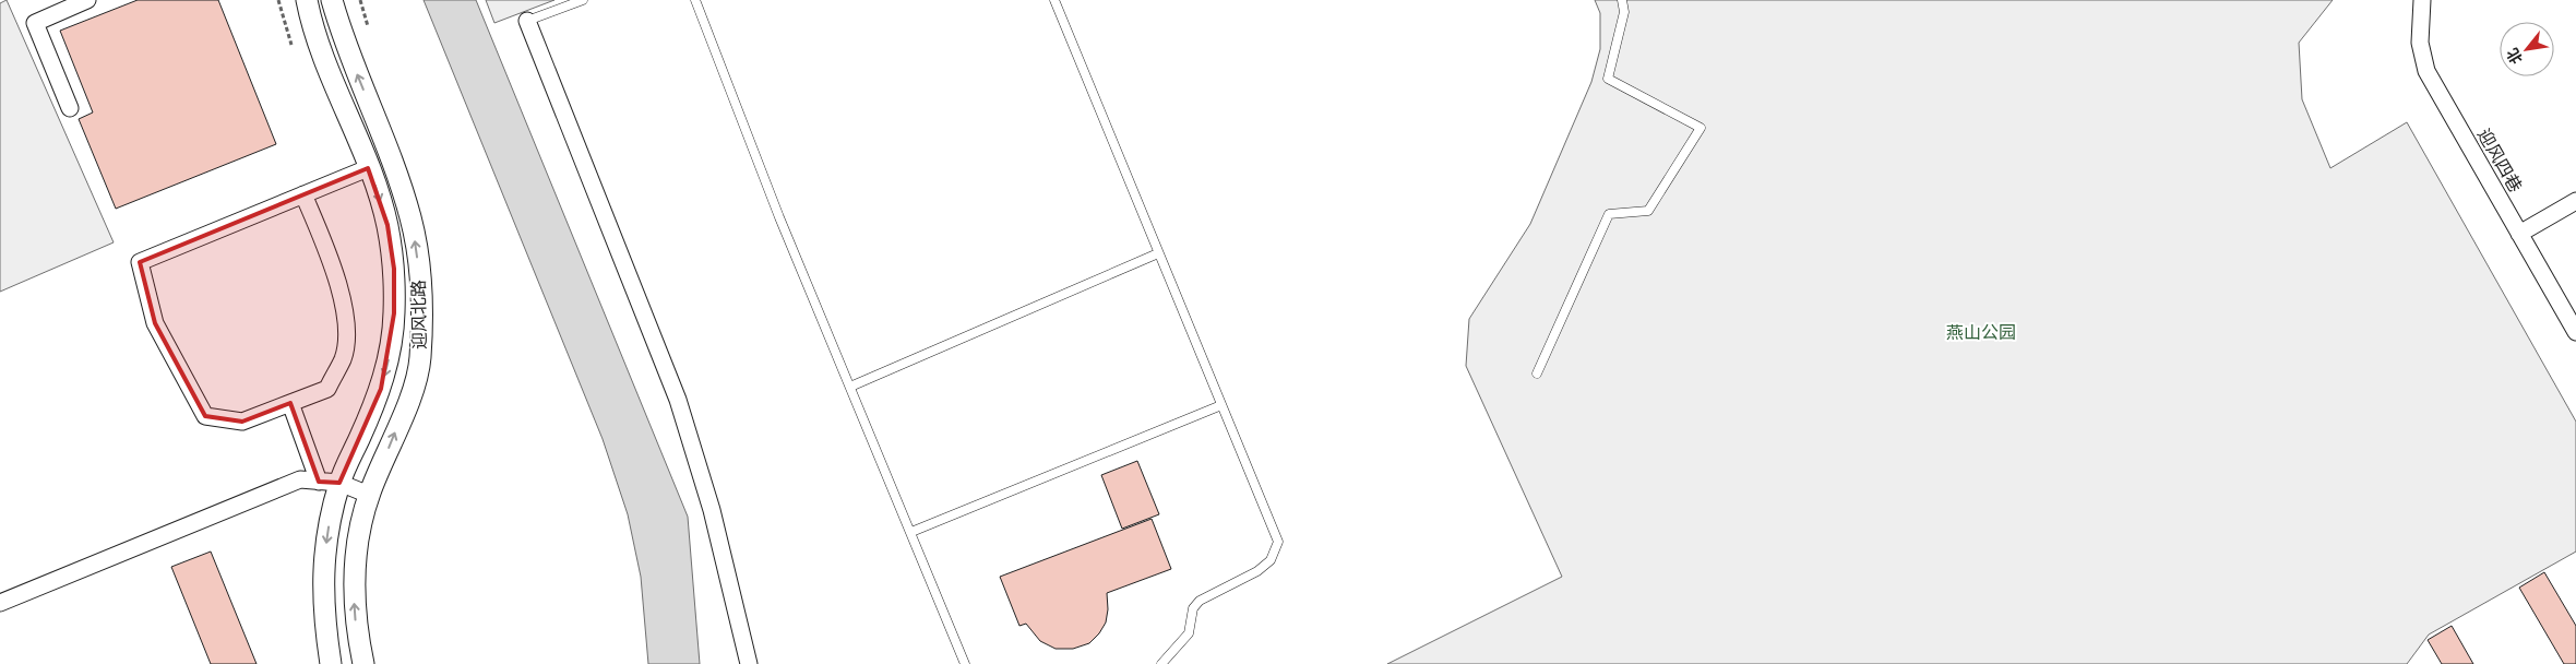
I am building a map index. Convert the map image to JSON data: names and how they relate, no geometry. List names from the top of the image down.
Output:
{
  "streets": {
    "street": ["迎风四巷", "迎风北路"]
  },
  "parks": ["燕山公园"],
  "north": "bottom left"
}
